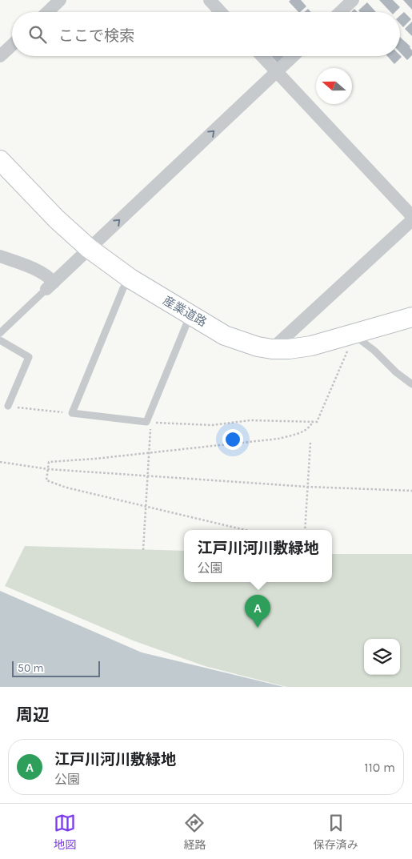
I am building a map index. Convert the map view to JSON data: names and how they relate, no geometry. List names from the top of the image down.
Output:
{
  "streets": {
    "main road": ["産業道路"]
  },
  "scale_bar": "50 m",
  "north": "left",
  "page": {
    "search": "ここで検索",
    "popup": ["江戸川河川敷緑地", "公園"],
    "pins": "A",
    "scale": "50 m",
    "heading": "周辺",
    "list": [
      {
        "mark": "A",
        "name": "江戸川河川敷緑地",
        "note": "公園",
        "value": "110 m"
      }
    ],
    "nav": ["地図", "経路", "保存済み"]
  }
}
